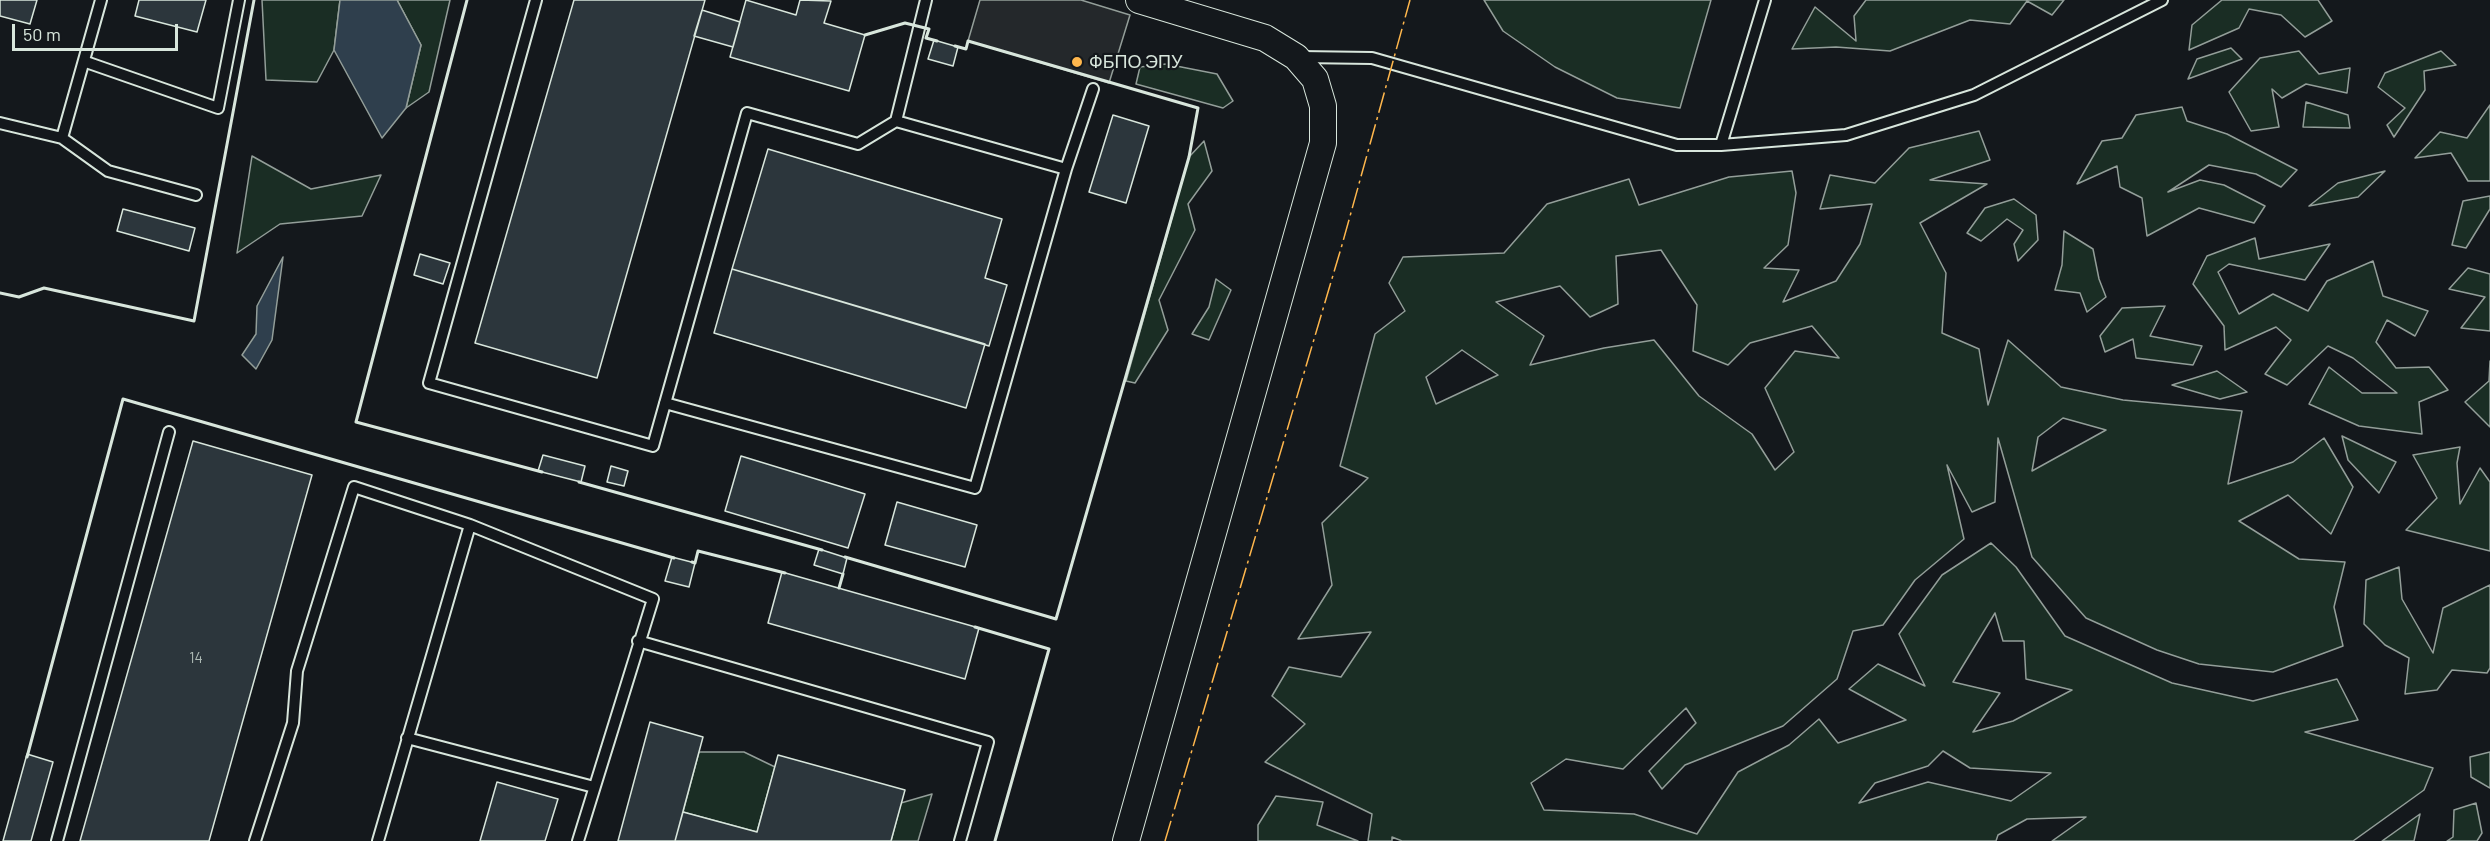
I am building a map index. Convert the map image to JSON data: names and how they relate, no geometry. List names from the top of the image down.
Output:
{
  "places": ["ФБПО ЭПУ"],
  "house_numbers": ["14"],
  "scale_bar": "50 m"
}
